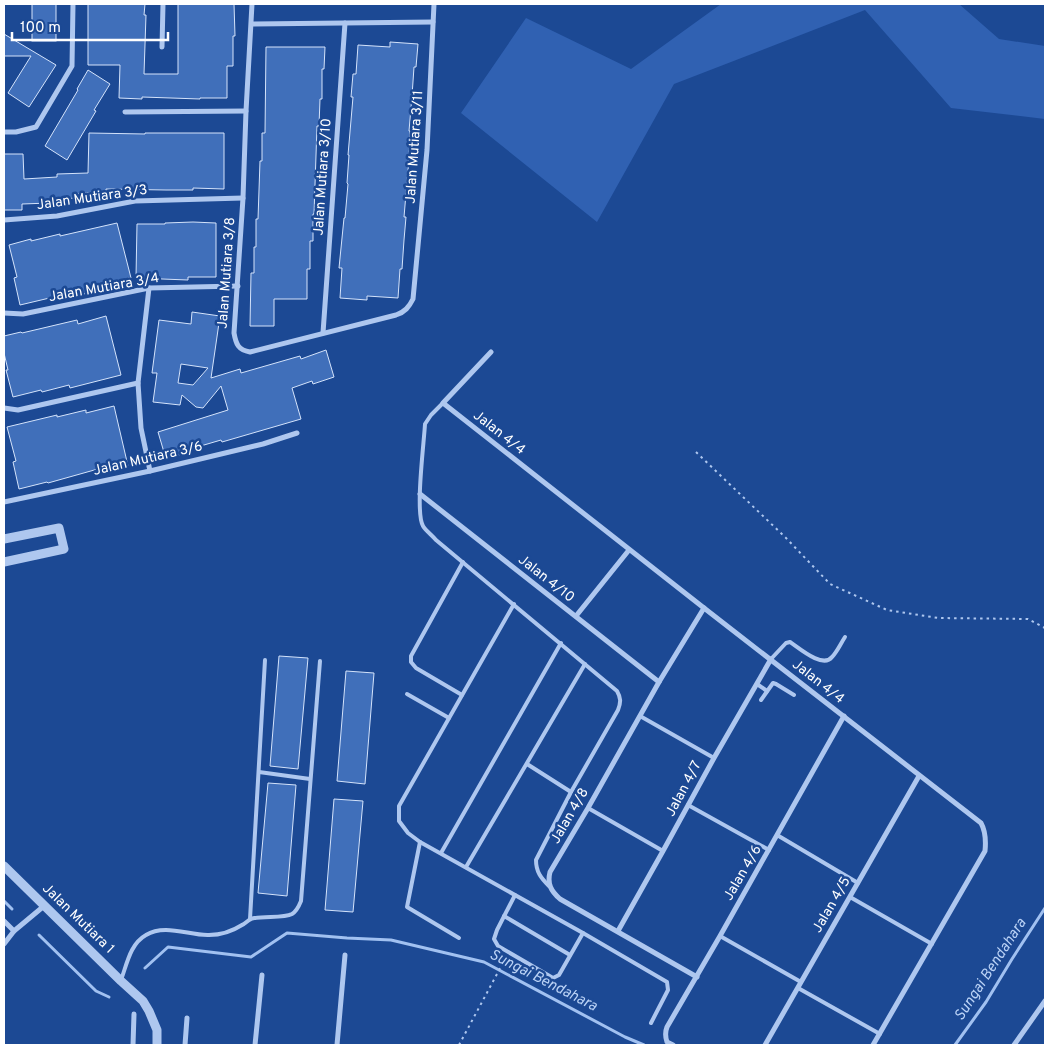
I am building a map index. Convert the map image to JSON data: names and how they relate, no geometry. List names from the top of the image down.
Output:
{
  "streets": {
    "street": [
      "Jalan Mutiara 3/11",
      "Jalan Mutiara 3/10",
      "Jalan Mutiara 3/3",
      "Jalan Mutiara 3/8",
      "Jalan Mutiara 3/4",
      "Jalan 4/4",
      "Jalan Mutiara 3/6",
      "Jalan 4/10",
      "Jalan 4/7",
      "Jalan 4/8",
      "Jalan 4/6",
      "Jalan 4/5",
      "Jalan Mutiara 1"
    ]
  },
  "crossings": [
    ["Jalan Mutiara 3/11", "Jalan Mutiara 3/8"],
    ["Jalan Mutiara 3/10", "Jalan Mutiara 3/8"],
    ["Jalan Mutiara 3/3", "Jalan Mutiara 3/8"],
    ["Jalan Mutiara 3/8", "Jalan Mutiara 3/4"],
    ["Jalan 4/4", "Jalan 4/7"],
    ["Jalan 4/4", "Jalan 4/8"],
    ["Jalan 4/4", "Jalan 4/6"],
    ["Jalan 4/4", "Jalan 4/5"],
    ["Jalan 4/10", "Jalan 4/8"]
  ],
  "water": ["Sungai Bendahara"],
  "scale_bar": "100 m"
}
